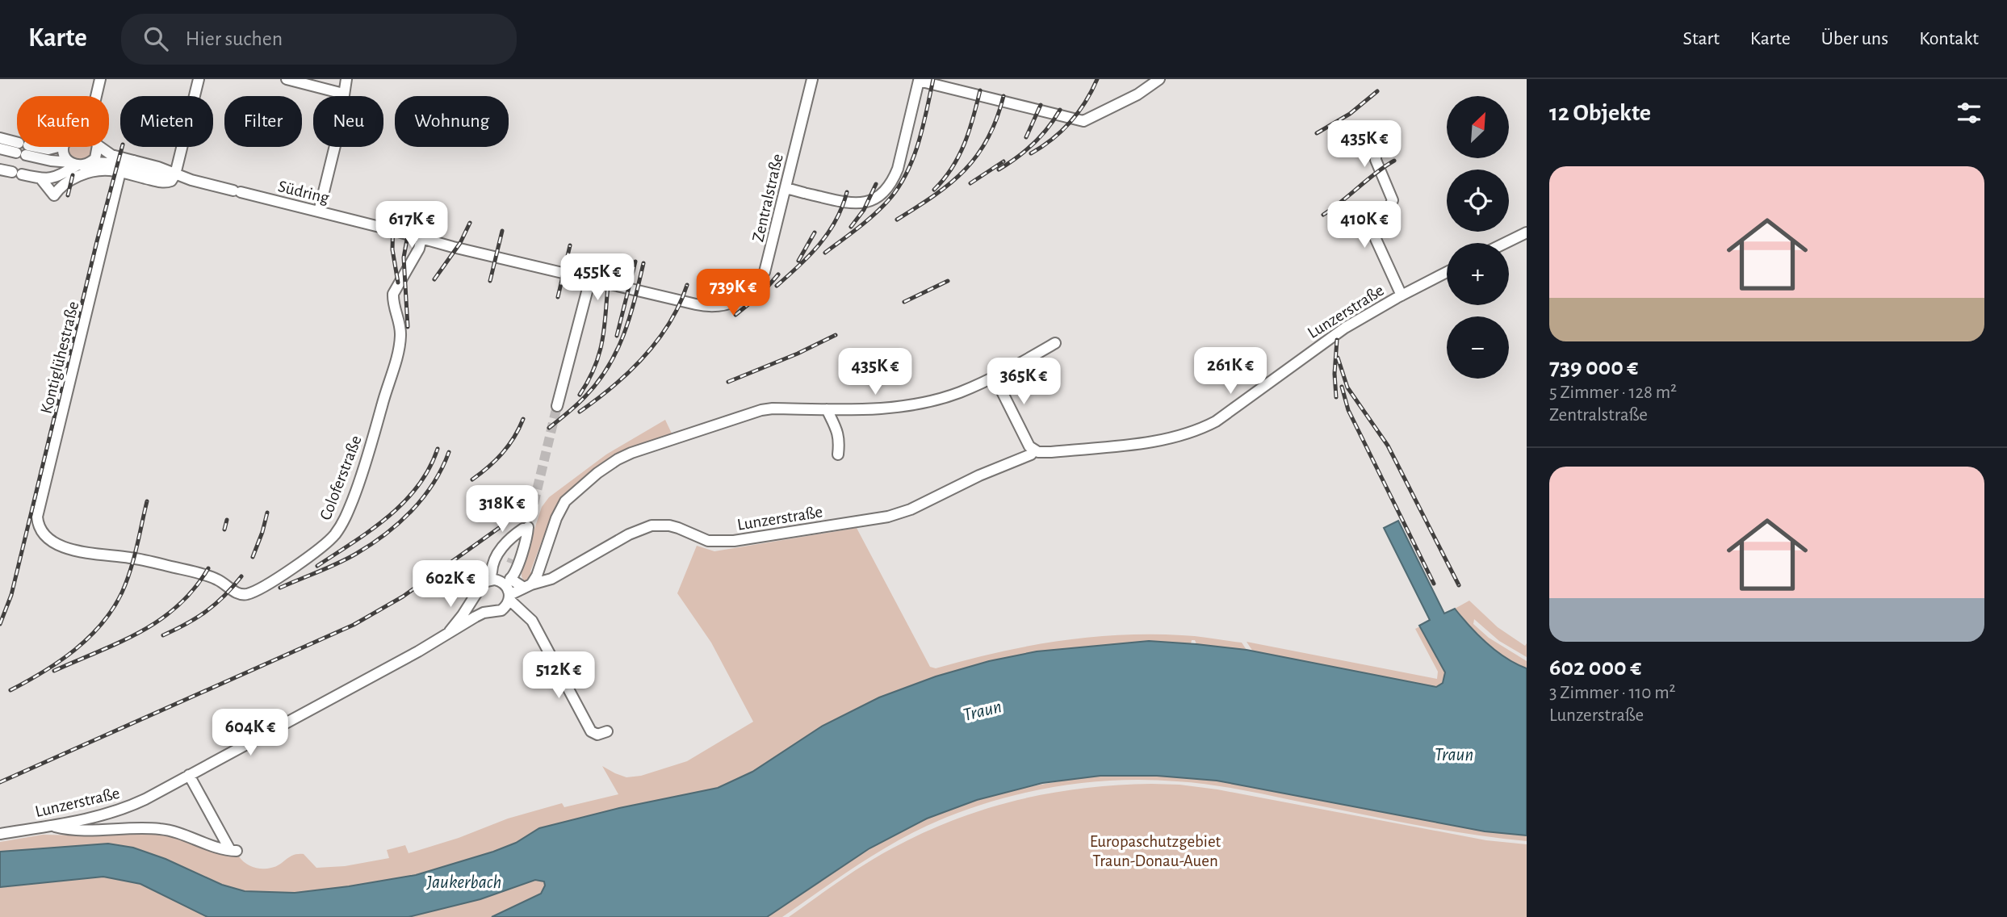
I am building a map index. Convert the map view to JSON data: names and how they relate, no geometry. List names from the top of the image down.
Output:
{
  "streets": {
    "street": [
      "Südring",
      "Zentralstraße",
      "Lunzerstraße",
      "Kontiglühestraße",
      "Coloferstraße"
    ]
  },
  "crossings": [
    ["Südring", "Zentralstraße"],
    ["Südring", "Kontiglühestraße"],
    ["Südring", "Coloferstraße"],
    ["Kontiglühestraße", "Coloferstraße"]
  ],
  "water": ["Traun", "Jaukerbach"],
  "parks": ["Europaschutzgebiet Traun-Donau-Auen"],
  "north": "top right",
  "page": {
    "header": "Karte",
    "search": "Hier suchen",
    "nav": [
      "Start",
      "Karte",
      "Über uns",
      "Kontakt"
    ],
    "heading": "12 Objekte",
    "map_buttons": ["+", "−"],
    "chip": [
      "Kaufen",
      "Mieten",
      "Filter",
      "Neu",
      "Wohnung"
    ],
    "price": [
      "435K €",
      "617K €",
      "410K €",
      "455K €",
      "739K €",
      "261K €",
      "435K €",
      "365K €",
      "318K €",
      "602K €",
      "512K €",
      "604K €"
    ],
    "list": [
      {
        "name": "739 000 €",
        "note": "5 Zimmer · 128 m² · Zentralstraße"
      },
      {
        "name": "602 000 €",
        "note": "3 Zimmer · 110 m² · Lunzerstraße"
      }
    ]
  }
}
